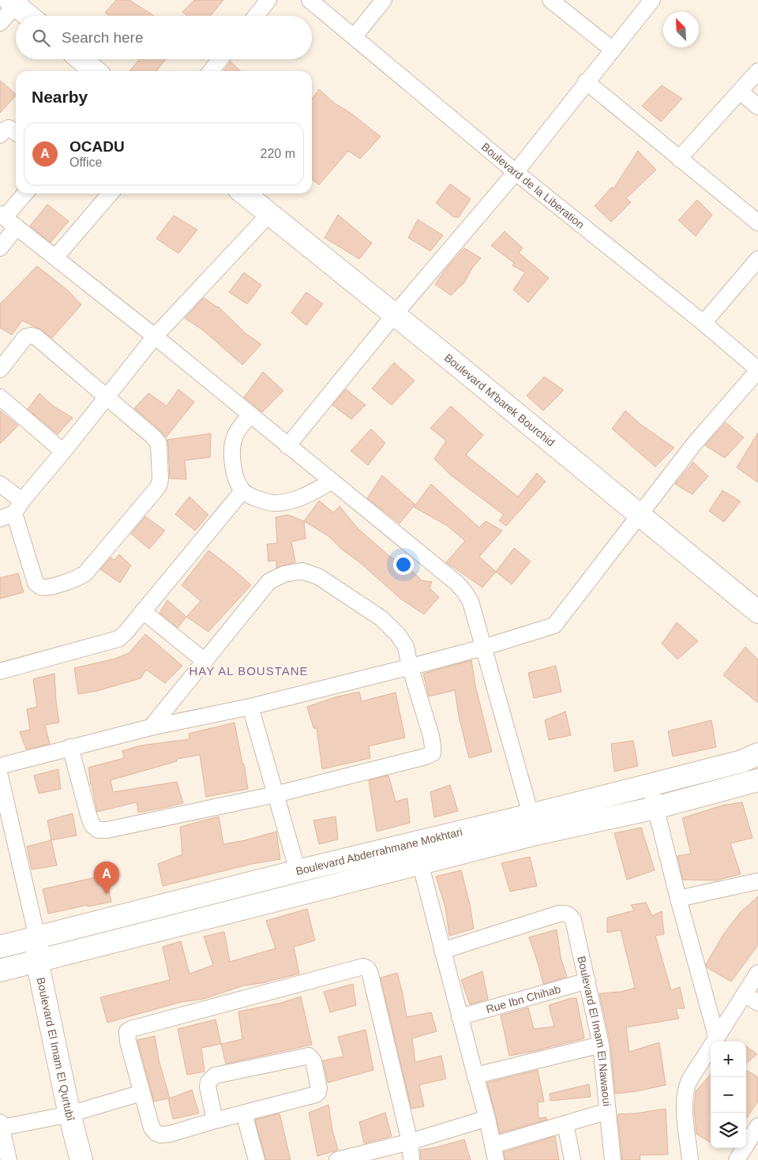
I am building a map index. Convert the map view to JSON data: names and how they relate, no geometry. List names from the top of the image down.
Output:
{
  "streets": {
    "main road": ["Boulevard M'barek Bourchid", "Boulevard Abderrahmane Mokhtari", "Boulevard El Imam El Qurtubî"],
    "street": ["Boulevard de la Liberation", "Rue Ibn Chihab", "Boulevard El Imam El Nawaoui"]
  },
  "crossings": [
    ["Boulevard Abderrahmane Mokhtari", "Boulevard El Imam El Qurtubî"],
    ["Rue Ibn Chihab", "Boulevard El Imam El Nawaoui"]
  ],
  "districts": ["HAY AL BOUSTANE"],
  "north": "top left",
  "page": {
    "search": "Search here",
    "heading": "Nearby",
    "list": [
      {
        "mark": "A",
        "name": "OCADU",
        "note": "Office",
        "value": "220 m"
      }
    ],
    "pins": "A",
    "map_buttons": ["+", "−"]
  }
}
